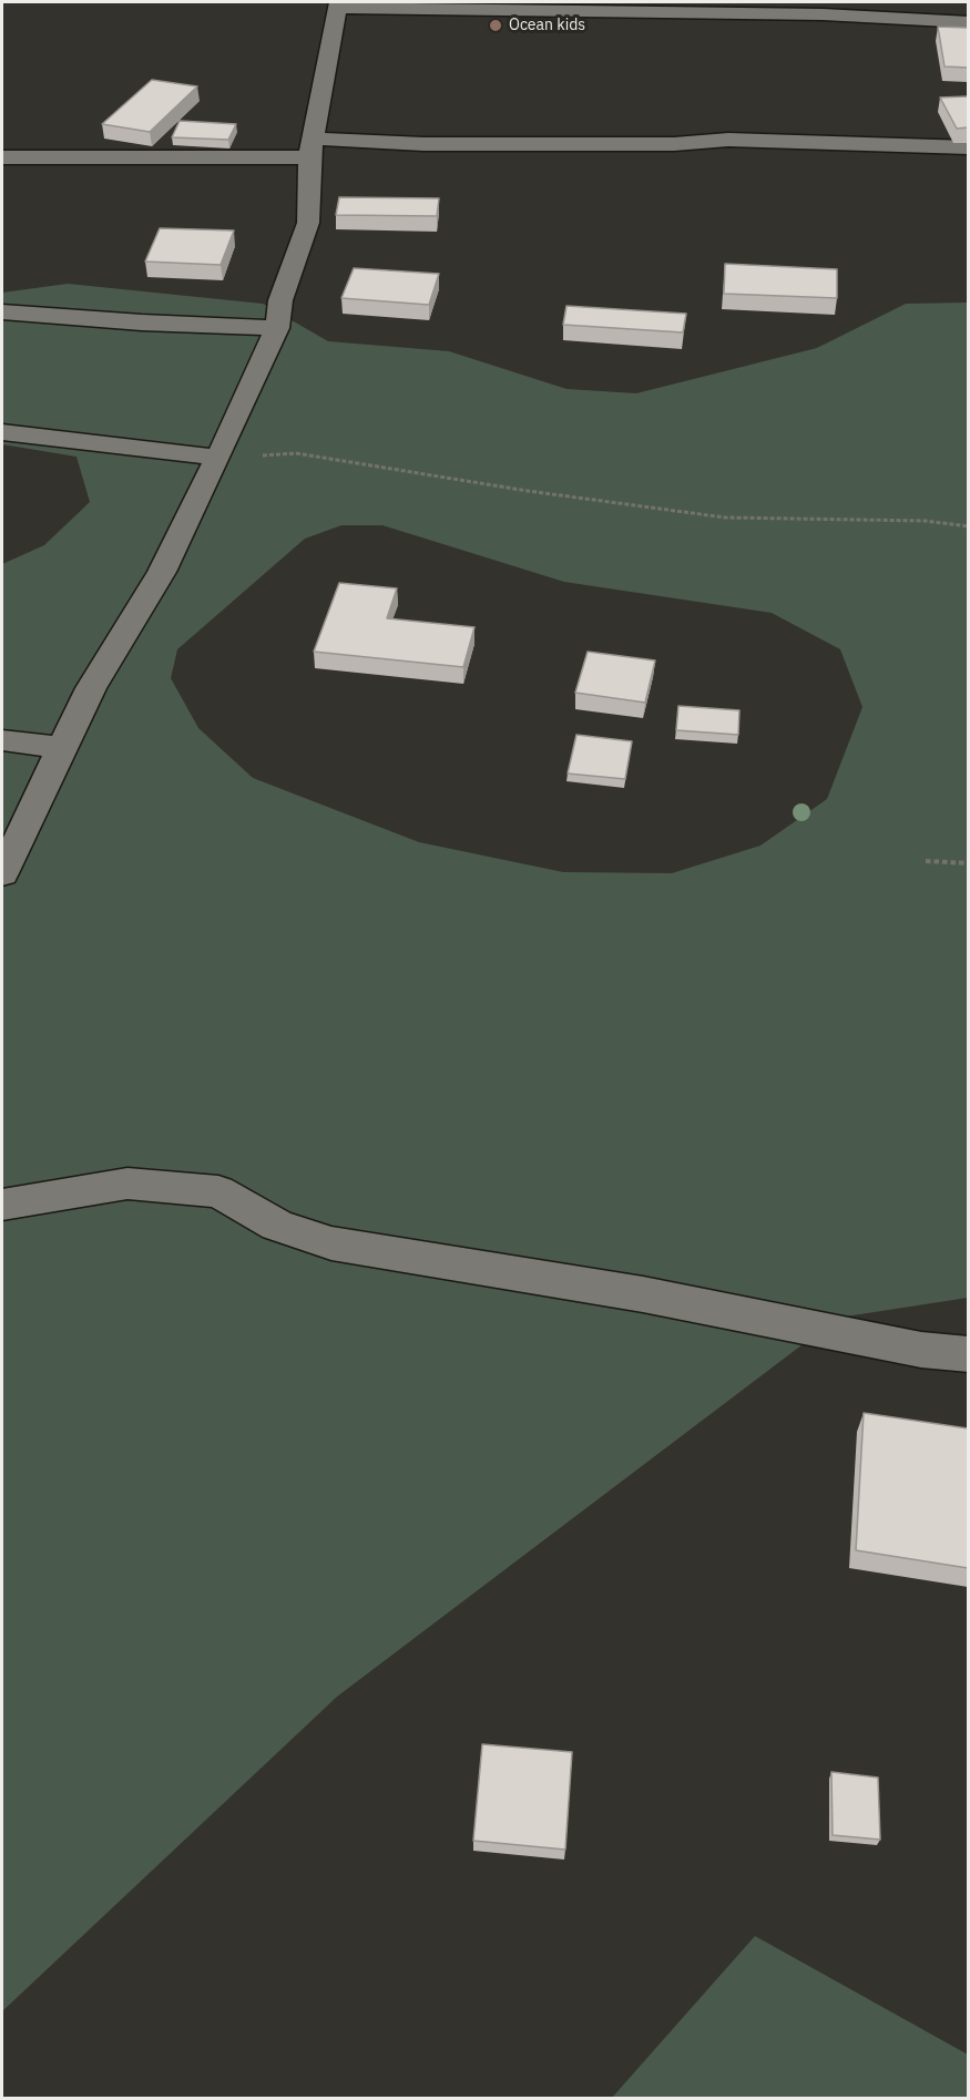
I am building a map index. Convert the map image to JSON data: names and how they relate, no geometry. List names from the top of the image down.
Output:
{
  "places": ["Ocean kids"]
}
